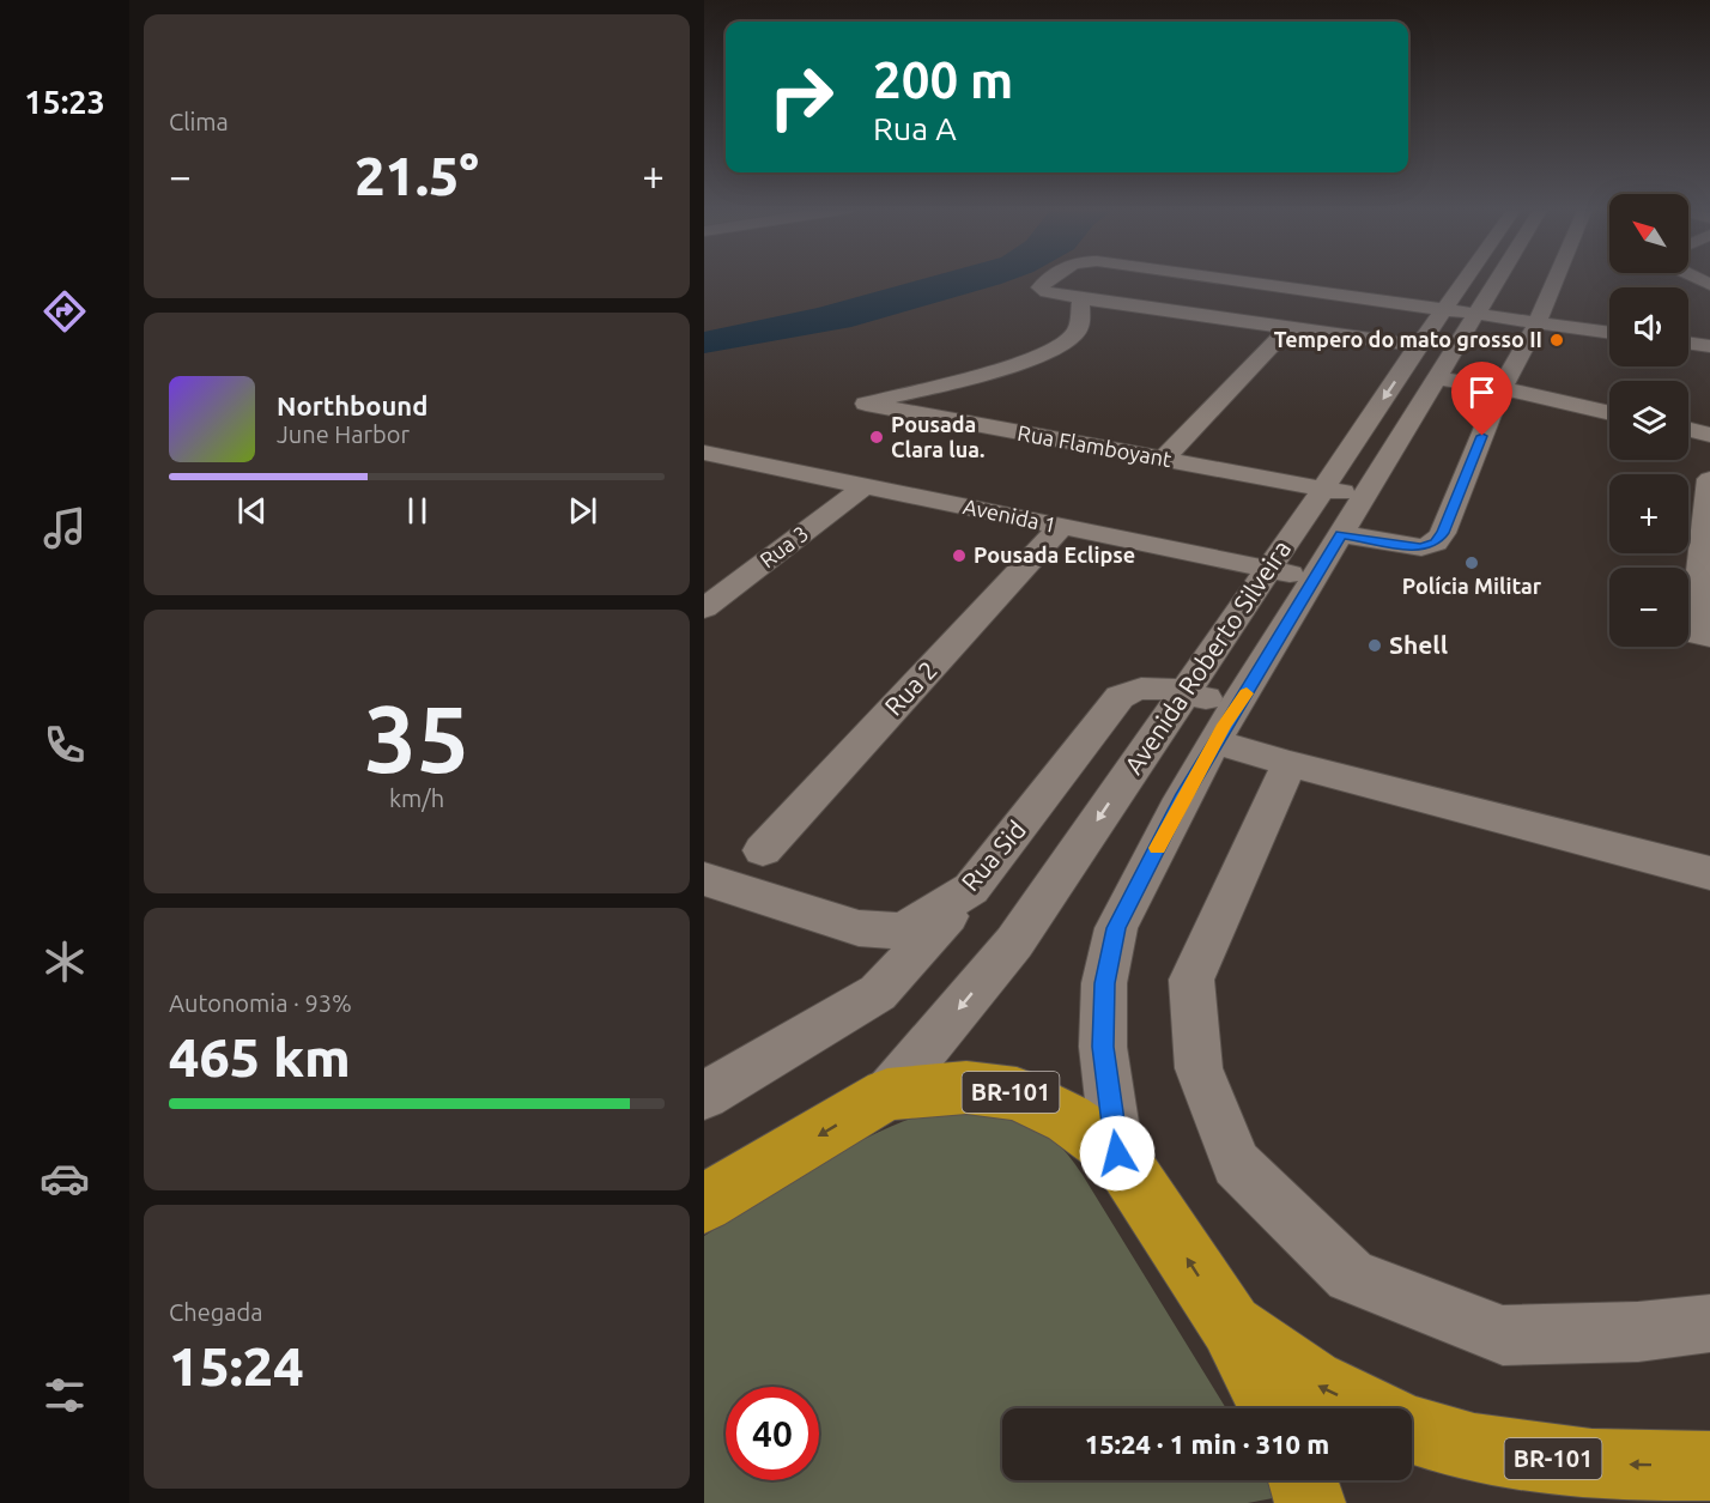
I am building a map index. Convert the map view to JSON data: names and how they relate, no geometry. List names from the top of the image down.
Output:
{
  "streets": {
    "highway": ["BR-101"],
    "street": [
      "Rua Flamboyant",
      "Avenida 1",
      "Rua 3",
      "Avenida Roberto Silveira",
      "Rua 2",
      "Rua Sid"
    ]
  },
  "crossings": [
    ["Rua Flamboyant", "Avenida Roberto Silveira"],
    ["Avenida 1", "Rua 3"],
    ["Avenida 1", "Avenida Roberto Silveira"],
    ["Avenida 1", "Rua 2"],
    ["Avenida Roberto Silveira", "Rua Sid"],
    ["Avenida Roberto Silveira", "BR-101"]
  ],
  "places": [
    "Tempero do mato grosso II",
    "Pousada Clara lua.",
    "Pousada Eclipse",
    "Polícia Militar",
    "Shell"
  ],
  "north": "top left",
  "page": {
    "tabs": "15:23",
    "tile": [
      "Clima",
      ["35", "km/h"],
      ["Autonomia · 93%", "465 km"],
      ["Chegada", "15:24"]
    ],
    "turn": ["200 m", "Rua A"],
    "heat": ["−", "21.5°", "+"],
    "map_buttons": ["+", "−"],
    "song": ["Northbound", "June Harbor"],
    "limit": "40",
    "trip": "15:24 · 1 min · 310 m"
  }
}
